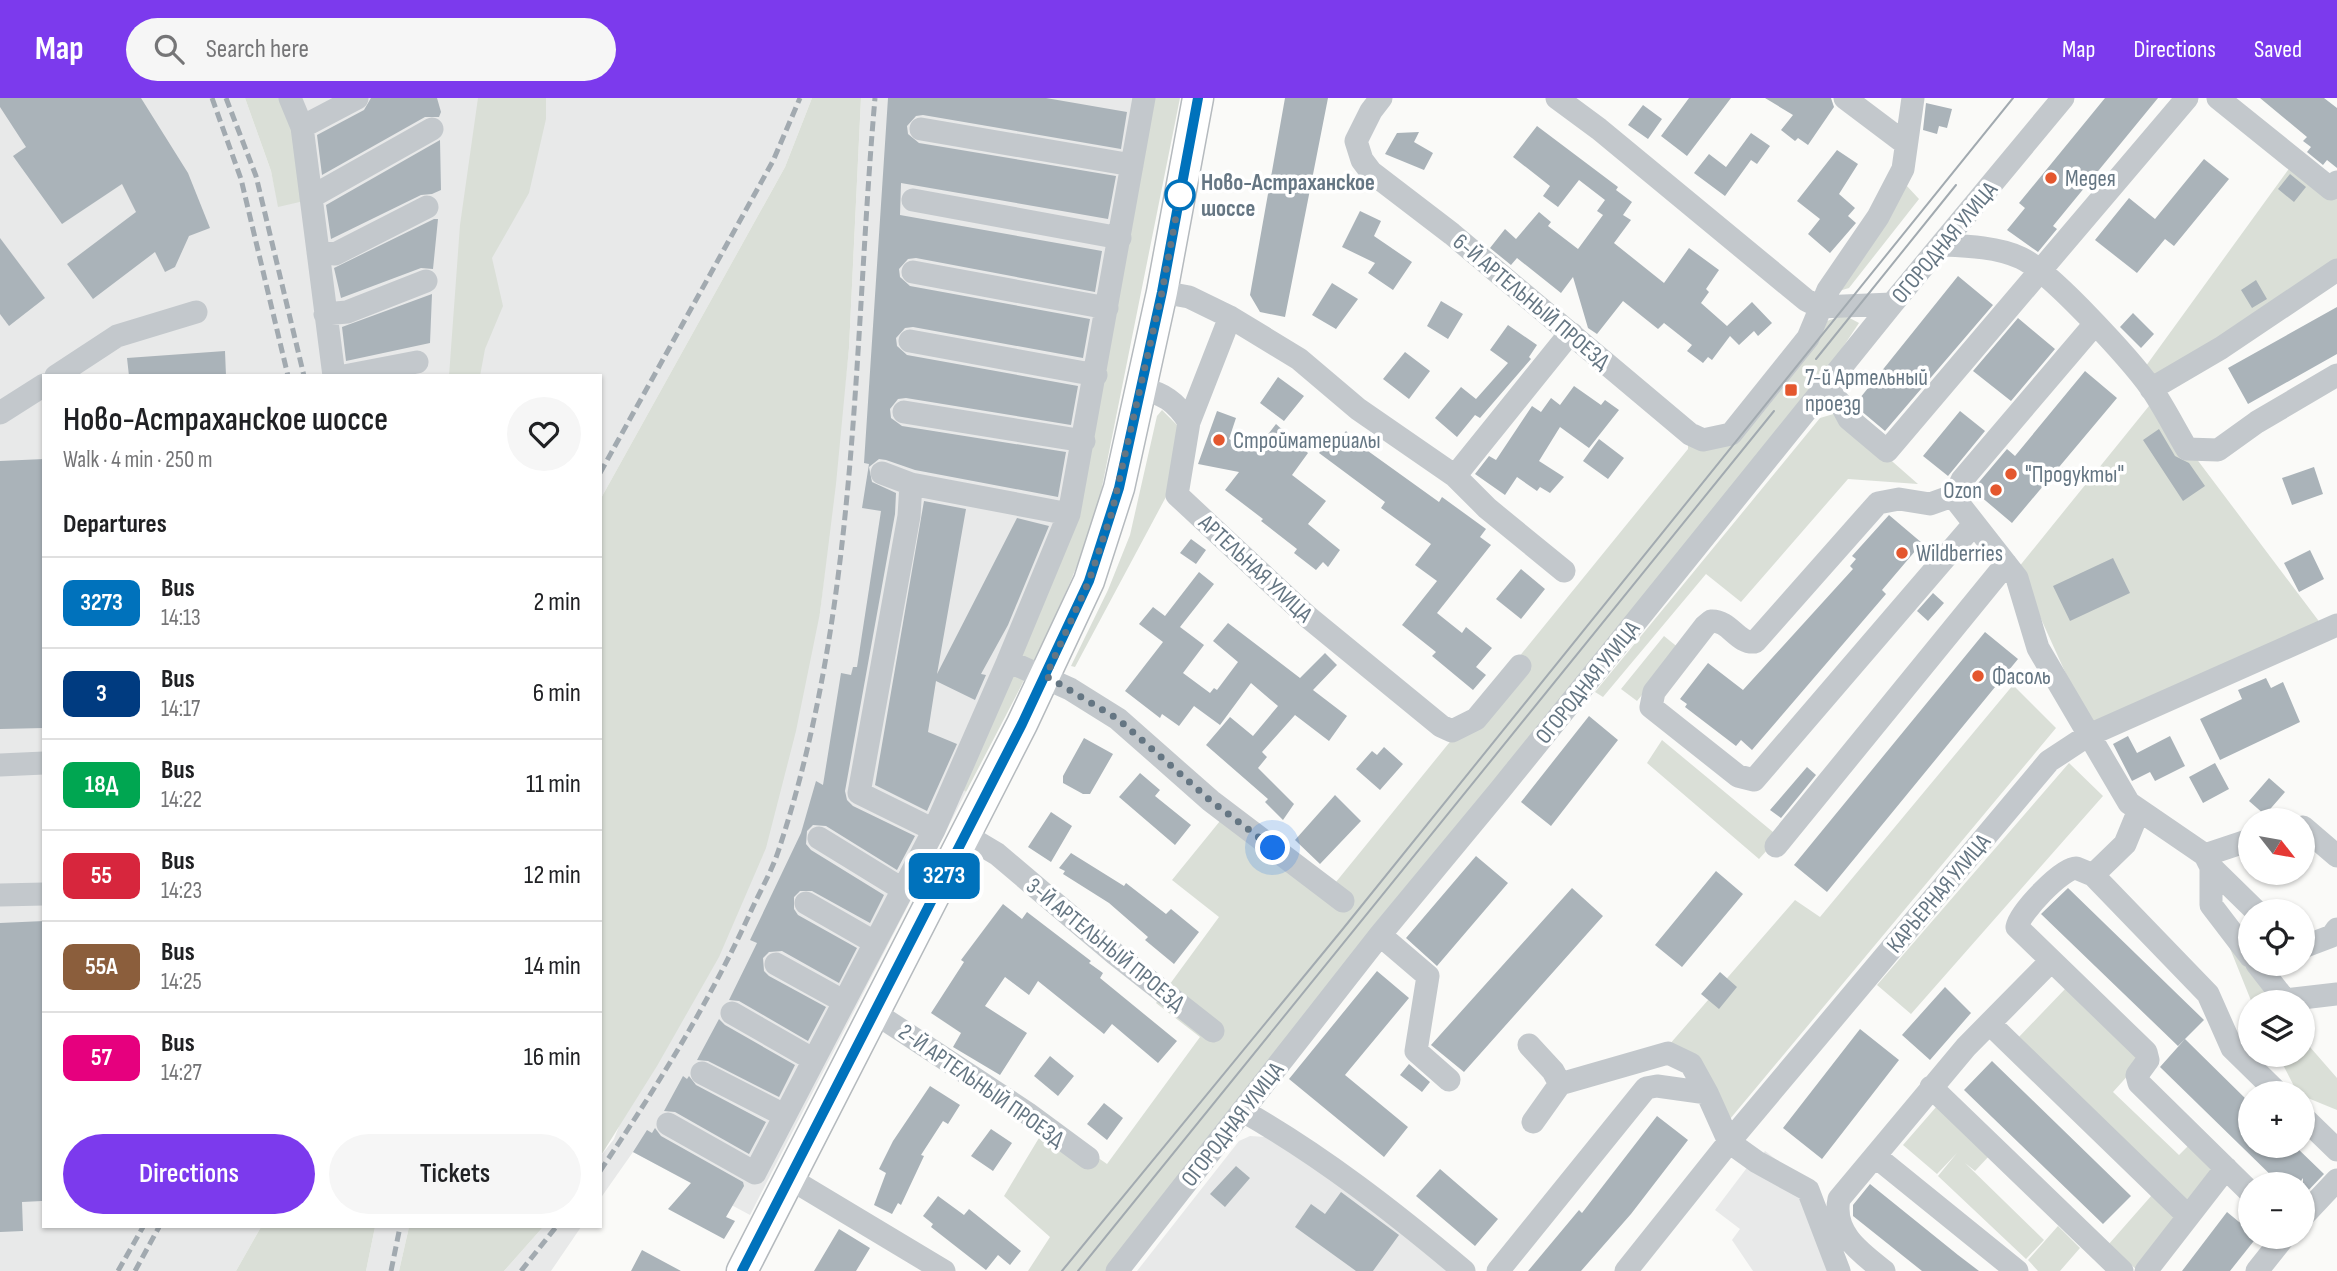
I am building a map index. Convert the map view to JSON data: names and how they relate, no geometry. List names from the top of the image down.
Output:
{
  "streets": {
    "street": [
      "ОГОРОДНАЯ УЛИЦА",
      "6-Й АРТЕЛЬНЫЙ ПРОЕЗД",
      "АРТЕЛЬНАЯ УЛИЦА",
      "КАРЬЕРНАЯ УЛИЦА",
      "3-Й АРТЕЛЬНЫЙ ПРОЕЗД",
      "2-Й АРТЕЛЬНЫЙ ПРОЕЗД"
    ]
  },
  "places": {
    "other": [
      "Медея",
      "Ново-Астраханское шоссе",
      "Стройматериалы",
      "\"Продукты\"",
      "Ozon",
      "Wildberries",
      "Фасоль"
    ],
    "transit": ["7-й Артельный проезд"]
  },
  "lines": ["bus line 3273"],
  "north": "bottom right",
  "page": {
    "header": "Map",
    "search": "Search here",
    "nav": ["Map", "Directions", "Saved"],
    "on_map": "3273",
    "heading": [
      ["Ново-Астраханское шоссе", "Walk · 4 min · 250 m"],
      "Departures"
    ],
    "list": [
      {
        "mark": "3273",
        "name": "Bus",
        "note": "14:13",
        "value": "2 min"
      },
      {
        "mark": "3",
        "name": "Bus",
        "note": "14:17",
        "value": "6 min"
      },
      {
        "mark": "18Д",
        "name": "Bus",
        "note": "14:22",
        "value": "11 min"
      },
      {
        "mark": "55",
        "name": "Bus",
        "note": "14:23",
        "value": "12 min"
      },
      {
        "mark": "55А",
        "name": "Bus",
        "note": "14:25",
        "value": "14 min"
      },
      {
        "mark": "57",
        "name": "Bus",
        "note": "14:27",
        "value": "16 min"
      }
    ],
    "map_buttons": ["+", "−"],
    "buttons": ["Directions", "Tickets"]
  }
}
